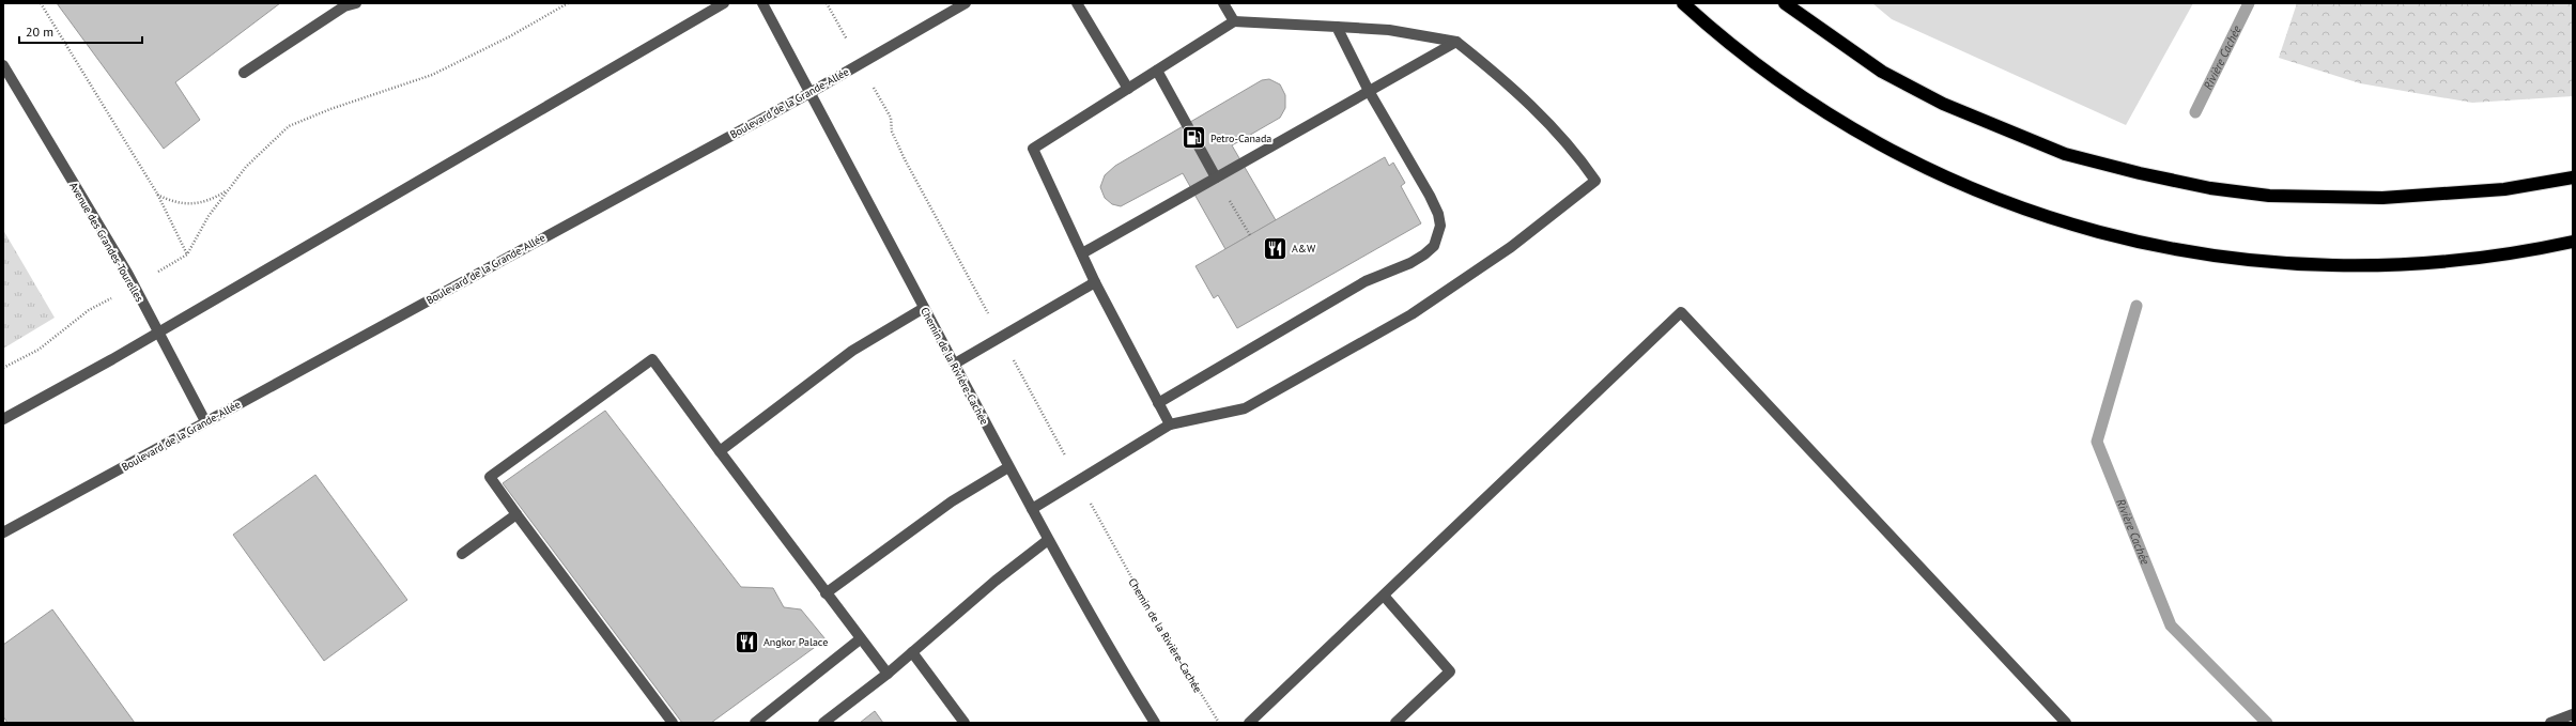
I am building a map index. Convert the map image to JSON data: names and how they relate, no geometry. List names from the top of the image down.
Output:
{
  "streets": {
    "street": ["Boulevard de la Grande-Allée", "Avenue des Grandes-Tourelles", "Chemin de la Rivière-Cachée"]
  },
  "crossings": [
    ["Boulevard de la Grande-Allée", "Avenue des Grandes-Tourelles"],
    ["Boulevard de la Grande-Allée", "Chemin de la Rivière-Cachée"]
  ],
  "water": ["Rivière Cachée"],
  "places": {
    "fuel station": ["Petro-Canada"],
    "restaurant": ["A&W", "Angkor Palace"]
  },
  "scale_bar": "20 m"
}
